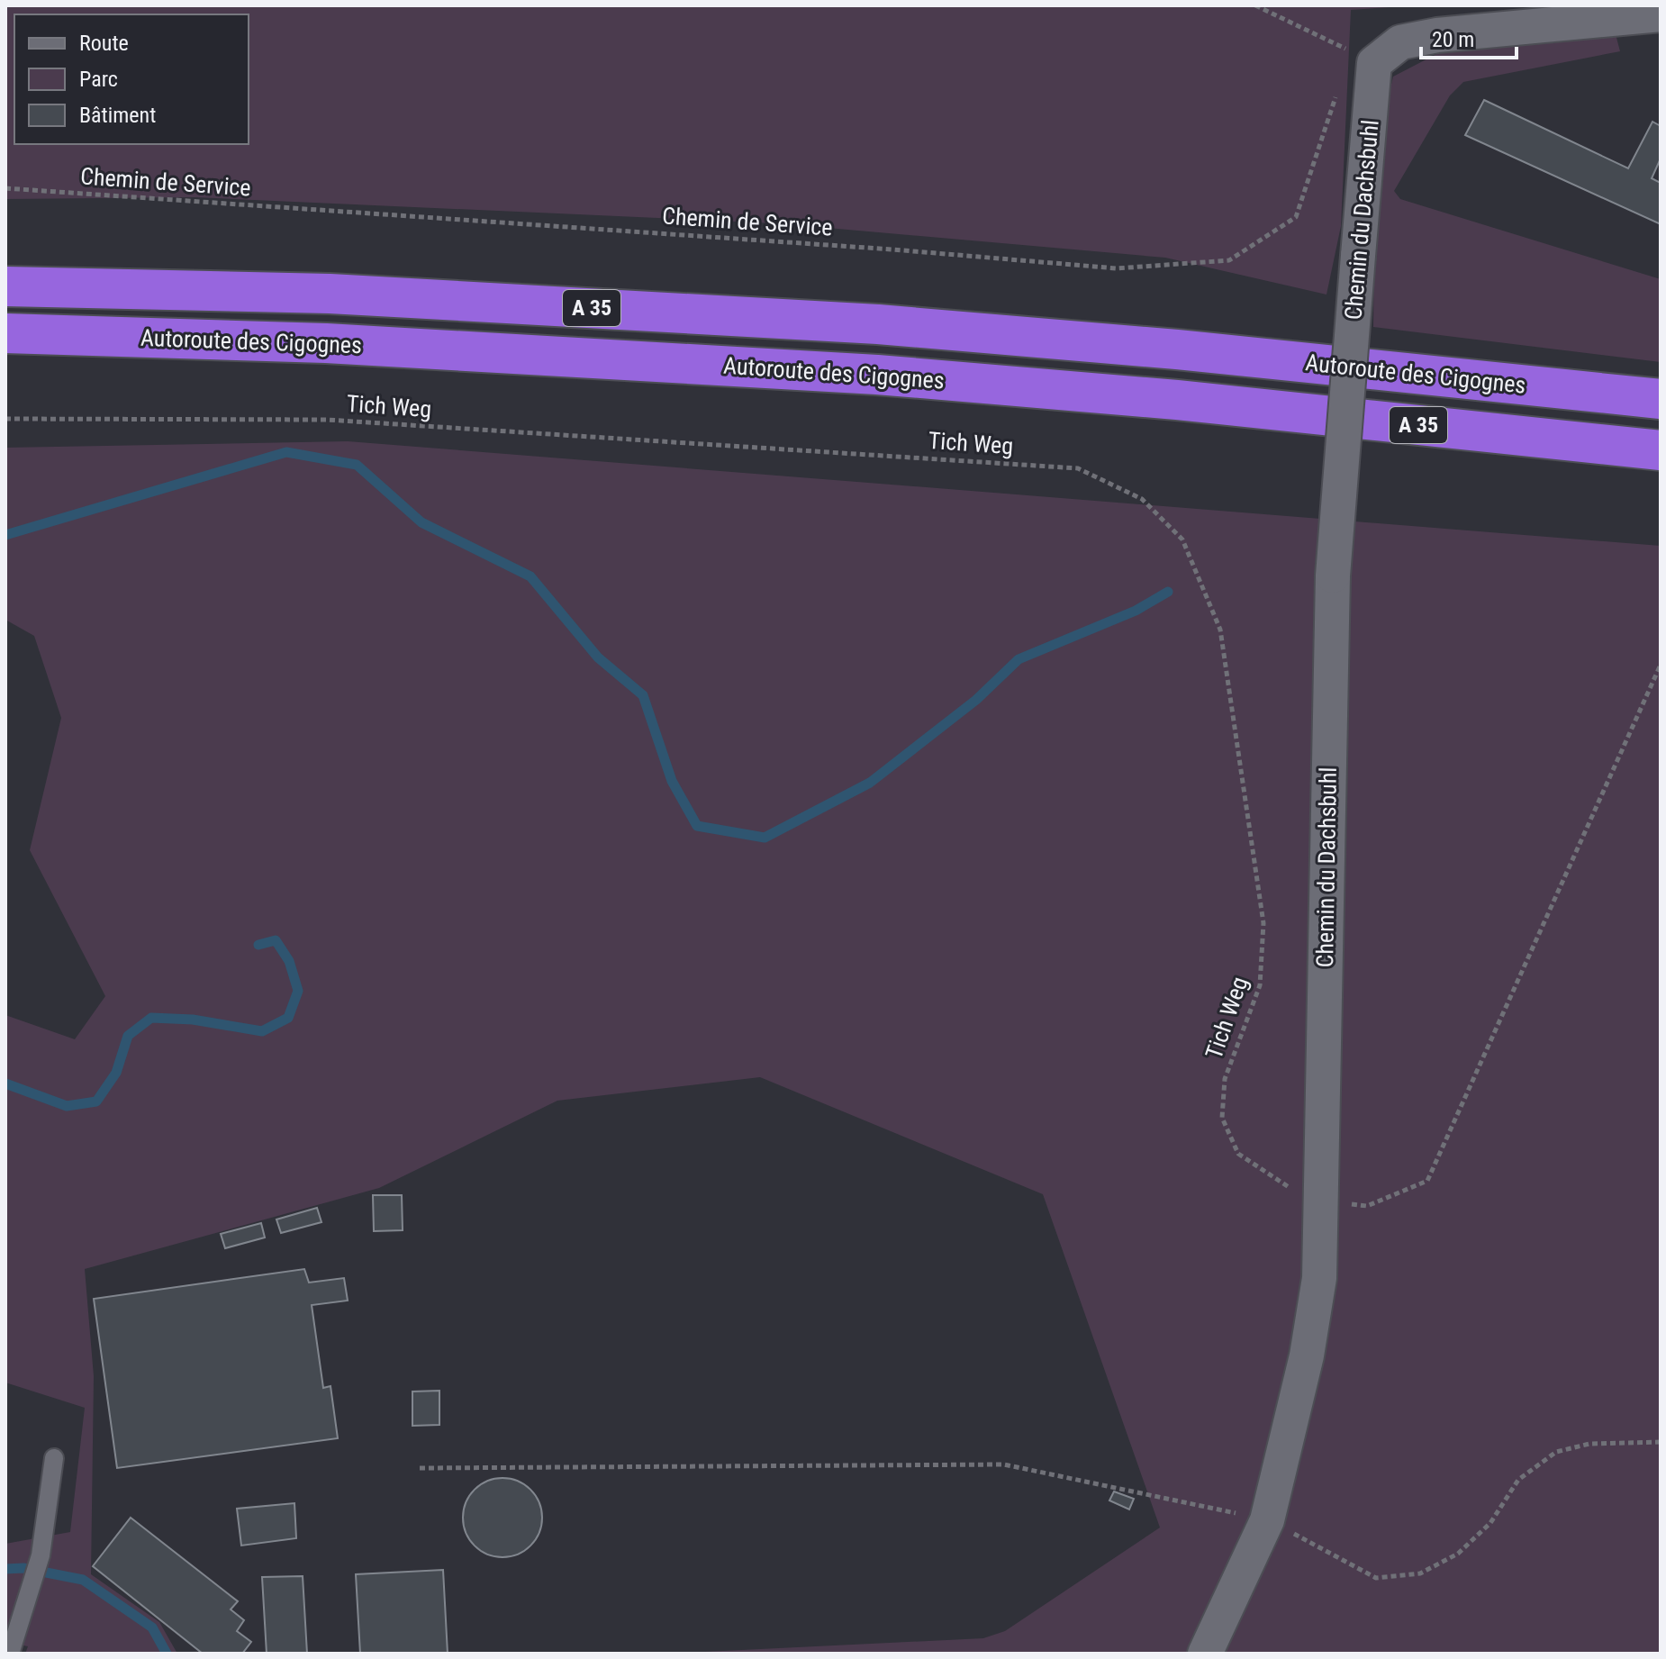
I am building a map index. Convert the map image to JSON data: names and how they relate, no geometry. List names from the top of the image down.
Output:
{
  "streets": {
    "highway": ["A 35", "Autoroute des Cigognes"],
    "street": ["Chemin du Dachsbuhl"],
    "path": ["Chemin de Service", "Tich Weg"]
  },
  "crossings": [
    ["Chemin de Service", "Chemin du Dachsbuhl"],
    ["Chemin du Dachsbuhl", "Tich Weg"]
  ],
  "legend": ["Route", "Parc", "Bâtiment"],
  "scale_bar": "20 m"
}
